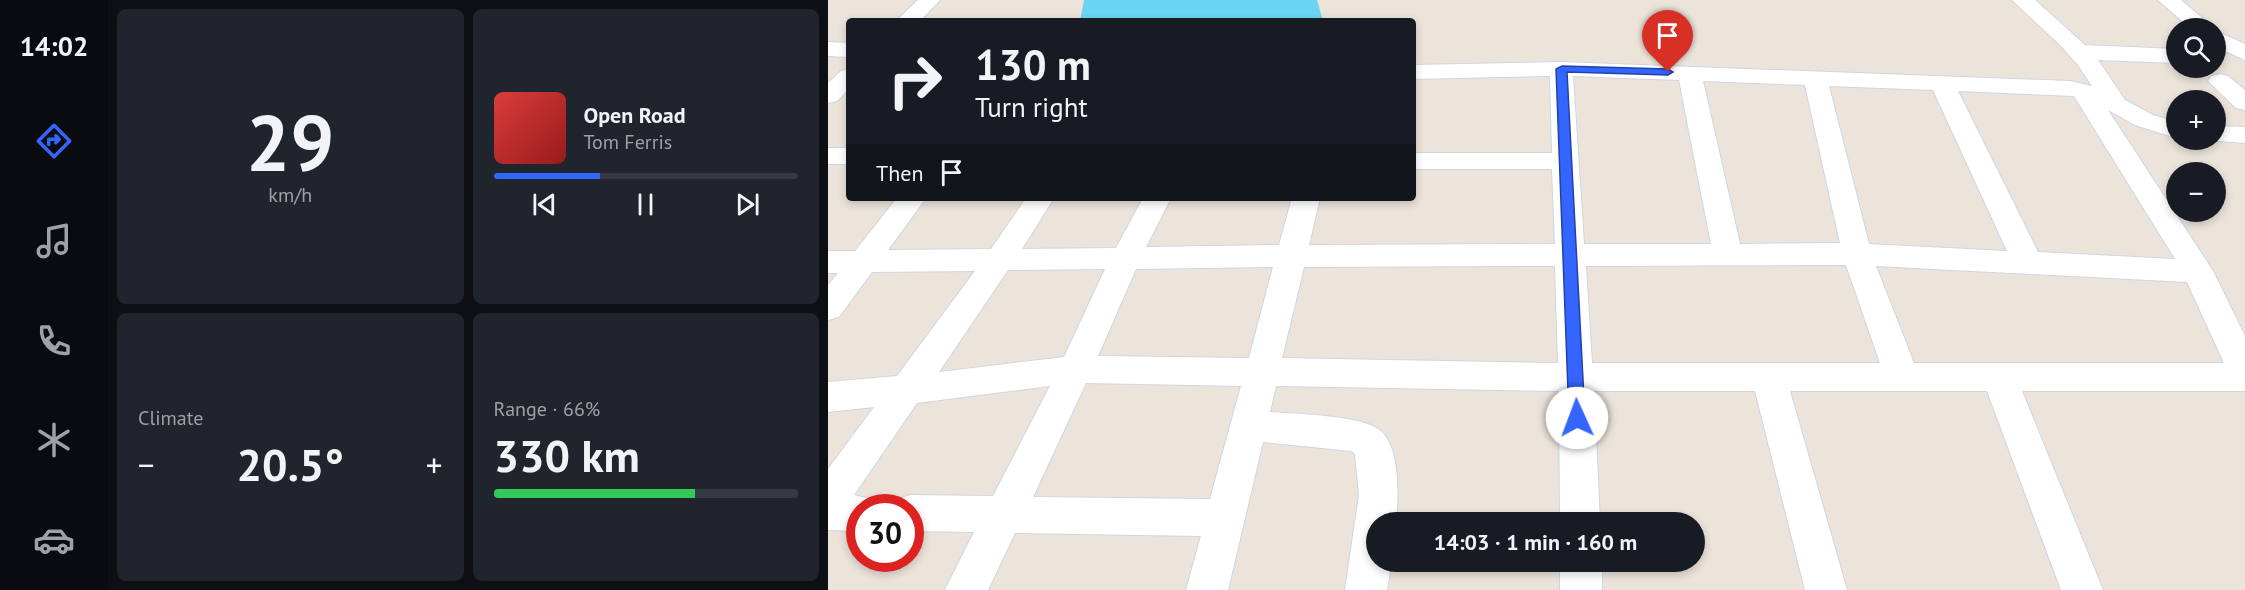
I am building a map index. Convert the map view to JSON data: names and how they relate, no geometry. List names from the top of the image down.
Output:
{
  "page": {
    "tabs": "14:02",
    "tile": [
      ["29", "km/h"],
      "Climate",
      ["Range · 66%", "330 km"]
    ],
    "map_buttons": ["+", "−"],
    "turn": ["130 m", "Turn right"],
    "song": ["Open Road", "Tom Ferris"],
    "then": "Then",
    "heat": ["−", "20.5°", "+"],
    "limit": "30",
    "trip": "14:03 · 1 min · 160 m"
  }
}
